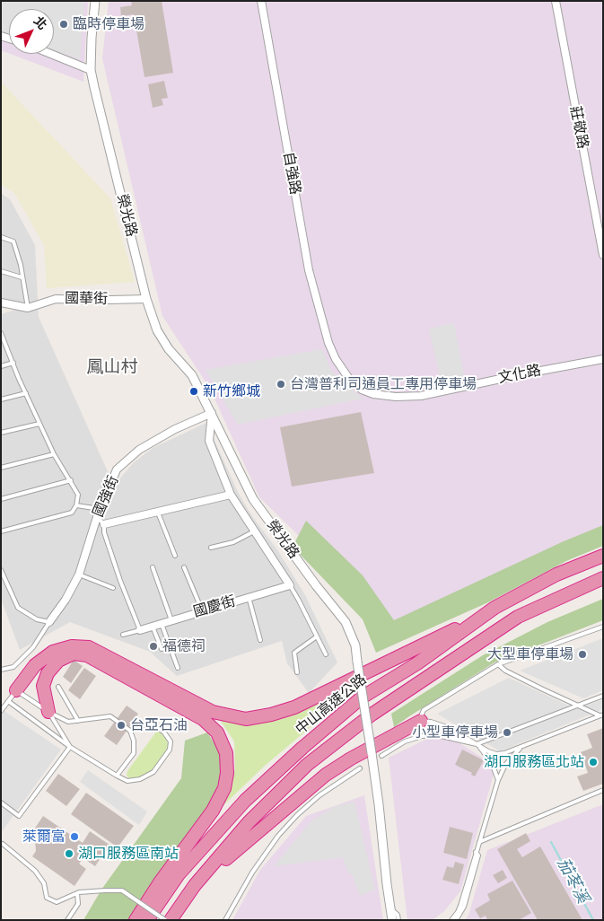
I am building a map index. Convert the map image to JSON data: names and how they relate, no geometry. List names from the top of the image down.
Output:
{
  "streets": {
    "highway": ["中山高速公路"],
    "street": [
      "莊敬路",
      "自強路",
      "榮光路",
      "國華街",
      "文化路",
      "國強街",
      "國慶街"
    ]
  },
  "crossings": [
    ["自強路", "文化路"],
    ["榮光路", "國華街"],
    ["榮光路", "國強街"],
    ["榮光路", "國慶街"]
  ],
  "districts": ["鳳山村"],
  "water": ["茄苳溪"],
  "places": [
    "臨時停車場",
    "台灣普利司通員工專用停車場",
    "新竹鄉城",
    "福德祠",
    "大型車停車場",
    "台亞石油",
    "小型車停車場",
    "湖口服務區北站",
    "萊爾富",
    "湖口服務區南站"
  ],
  "north": "top right"
}
